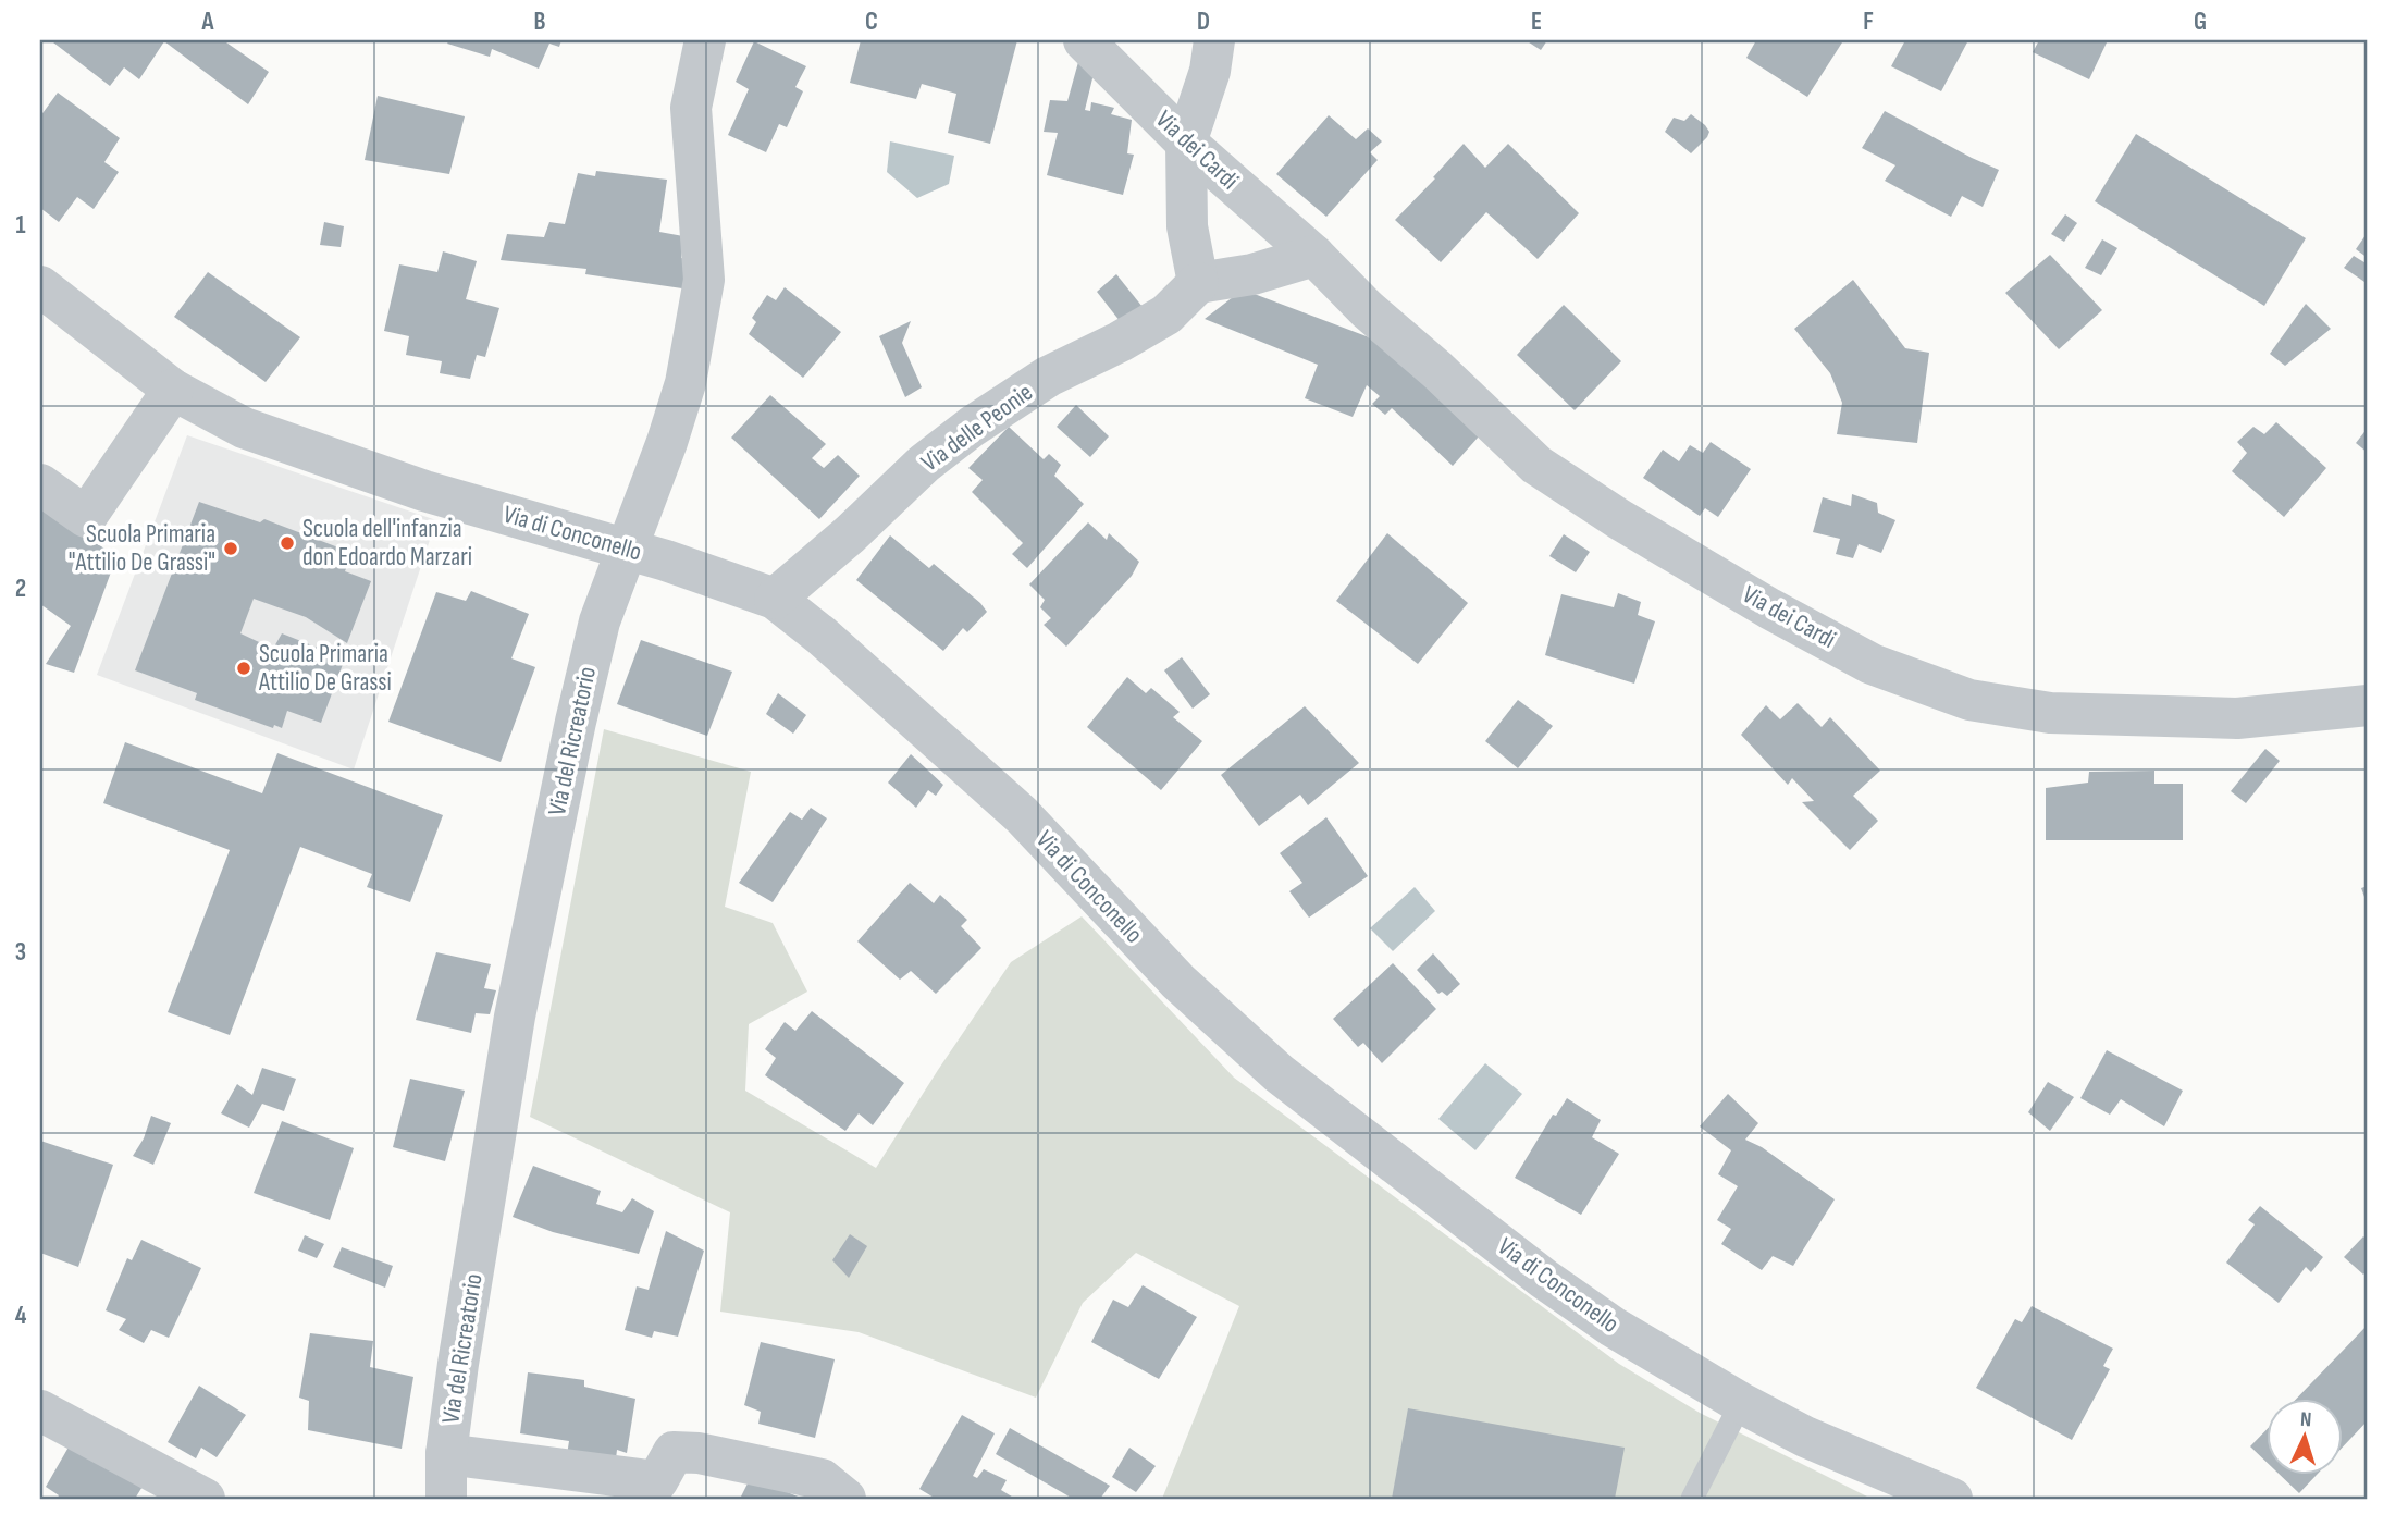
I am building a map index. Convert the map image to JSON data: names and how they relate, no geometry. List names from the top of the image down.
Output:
{
  "streets": {
    "street": [
      "Via dei Cardi",
      "Via delle Peonie",
      "Via di Conconello",
      "Via del Ricreatorio"
    ]
  },
  "crossings": [
    ["Via delle Peonie", "Via di Conconello"],
    ["Via di Conconello", "Via del Ricreatorio"]
  ],
  "places": ["Scuola dell'infanzia don Edoardo Marzari", "Scuola Primaria \"Attilio De Grassi\"", "Scuola Primaria Attilio De Grassi"],
  "north": "top",
  "grid": {
    "columns": [
      "A",
      "B",
      "C",
      "D",
      "E",
      "F",
      "G"
    ],
    "rows": [
      "1",
      "2",
      "3",
      "4"
    ]
  }
}
